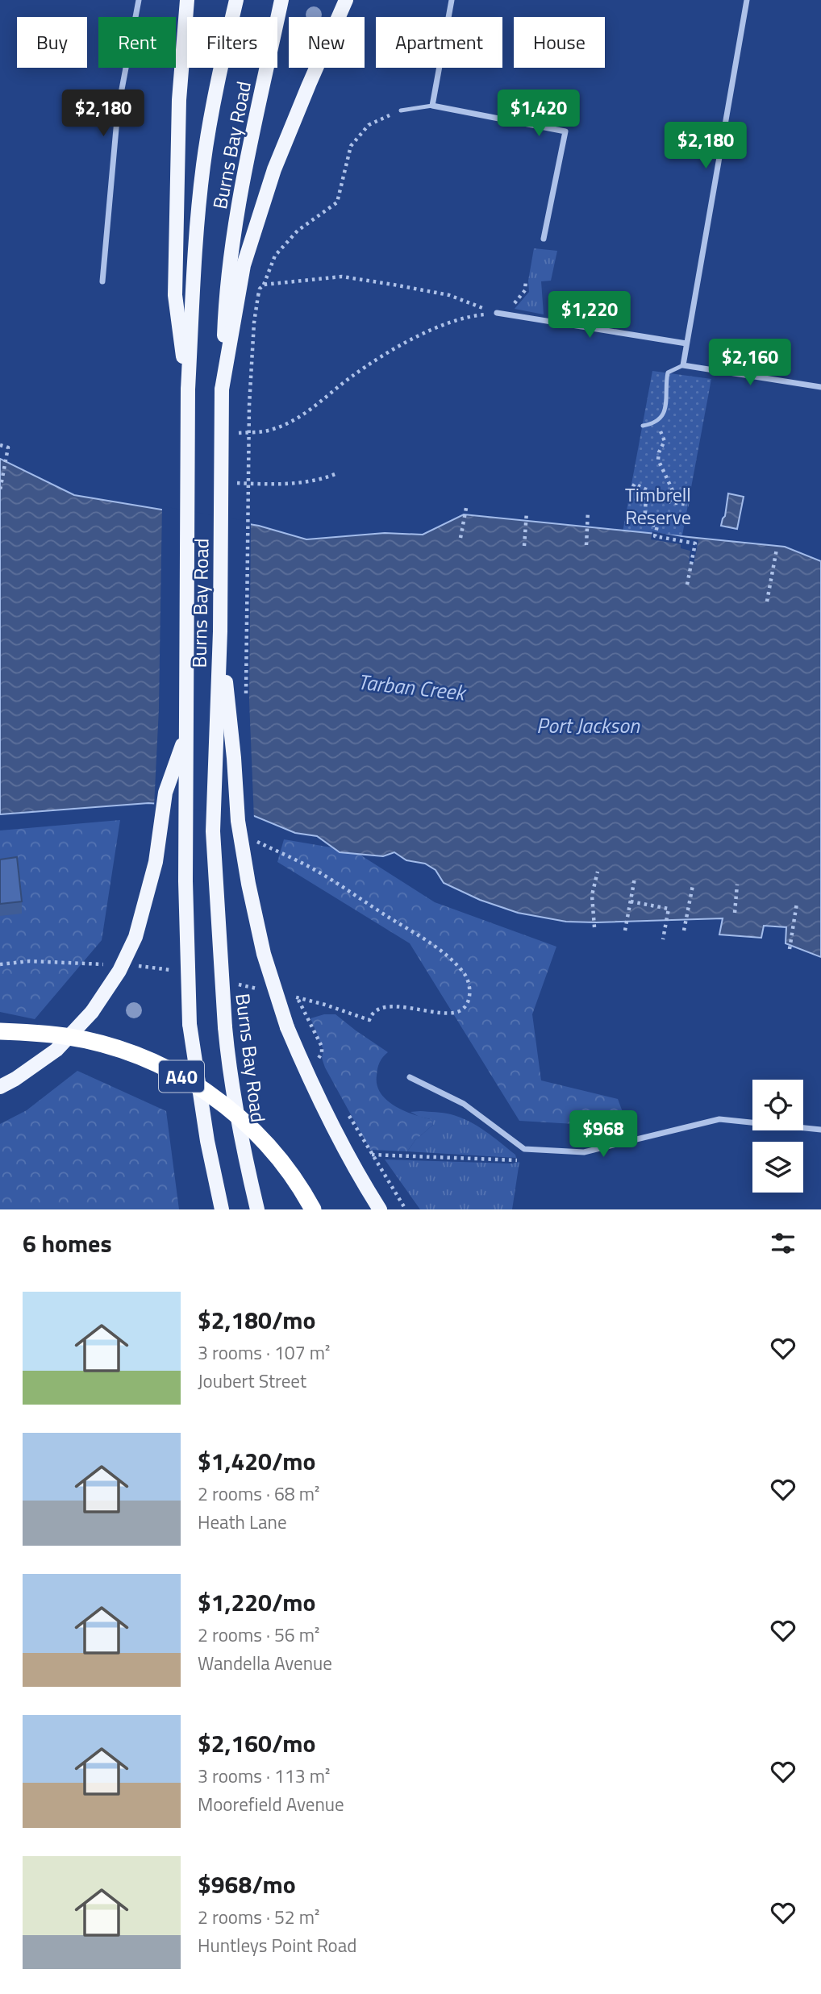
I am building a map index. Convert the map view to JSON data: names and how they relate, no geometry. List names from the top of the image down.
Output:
{
  "streets": {
    "highway": ["A40"],
    "main road": ["Burns Bay Road"]
  },
  "water": ["Tarban Creek", "Port Jackson"],
  "parks": ["Timbrell Reserve"],
  "page": {
    "chip": [
      "Buy",
      "Rent",
      "Filters",
      "New",
      "Apartment",
      "House"
    ],
    "price": [
      "$2,180",
      "$1,420",
      "$2,180",
      "$1,220",
      "$2,160",
      "$968"
    ],
    "heading": "6 homes",
    "list": [
      {
        "name": "$2,180/mo",
        "note": "3 rooms · 107 m² · Joubert Street"
      },
      {
        "name": "$1,420/mo",
        "note": "2 rooms · 68 m² · Heath Lane"
      },
      {
        "name": "$1,220/mo",
        "note": "2 rooms · 56 m² · Wandella Avenue"
      },
      {
        "name": "$2,160/mo",
        "note": "3 rooms · 113 m² · Moorefield Avenue"
      },
      {
        "name": "$968/mo",
        "note": "2 rooms · 52 m² · Huntleys Point Road"
      }
    ]
  }
}
